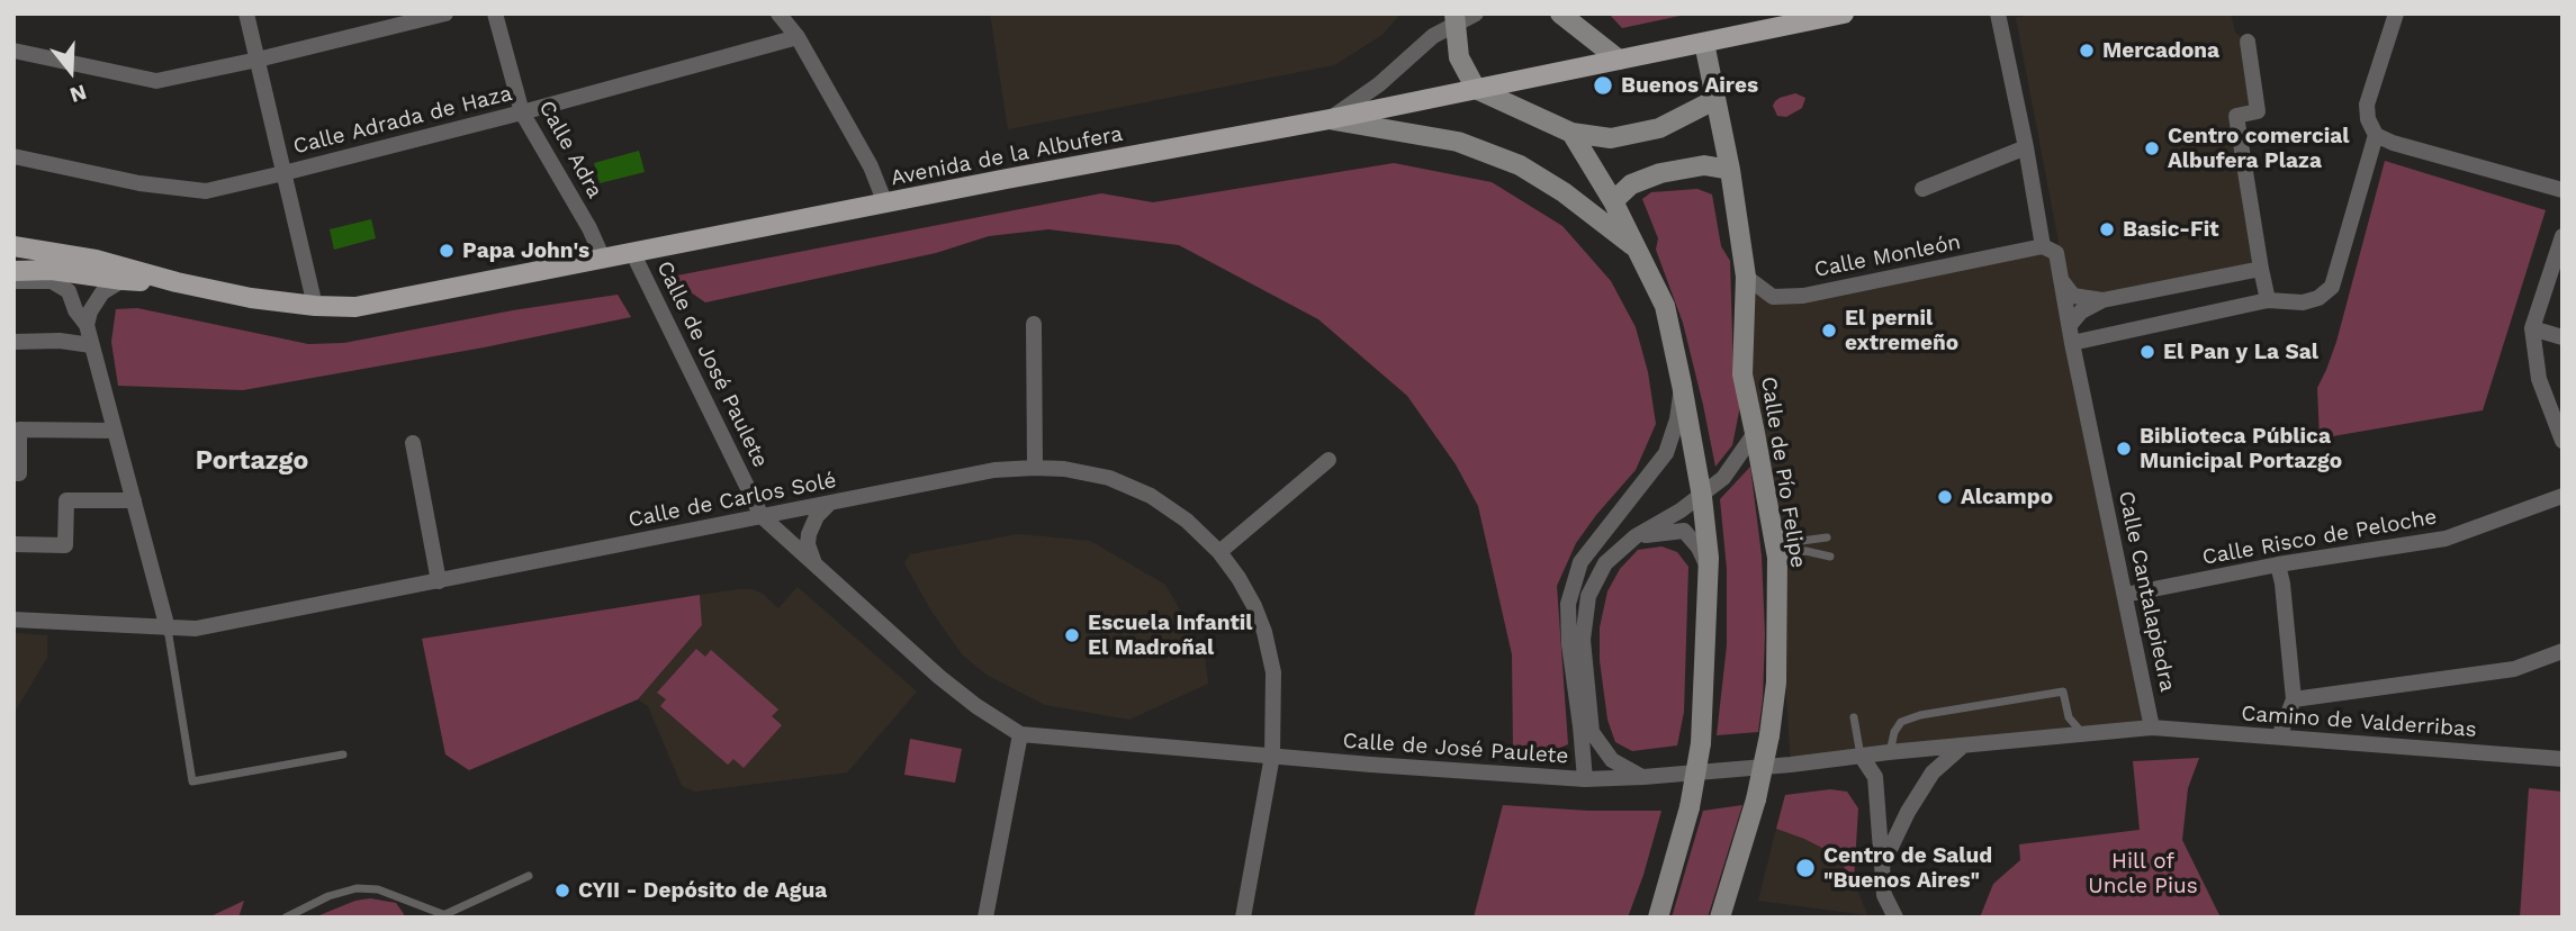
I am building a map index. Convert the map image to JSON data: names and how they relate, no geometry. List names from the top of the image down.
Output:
{
  "streets": {
    "main road": ["Avenida de la Albufera"],
    "street": [
      "Calle Adrada de Haza",
      "Calle Adra",
      "Calle Monleón",
      "Calle de José Paulete",
      "Calle de Pío Felipe",
      "Calle de Carlos Solé",
      "Calle Risco de Peloche",
      "Calle Cantalapiedra",
      "Camino de Valderribas"
    ]
  },
  "crossings": [
    ["Calle Adrada de Haza", "Calle Adra"],
    ["Calle Adra", "Avenida de la Albufera"],
    ["Avenida de la Albufera", "Calle de José Paulete"],
    ["Avenida de la Albufera", "Calle de Pío Felipe"],
    ["Calle Monleón", "Calle de Pío Felipe"],
    ["Calle Monleón", "Calle Cantalapiedra"],
    ["Calle de José Paulete", "Calle de Carlos Solé"],
    ["Calle de José Paulete", "Calle Cantalapiedra"],
    ["Calle de José Paulete", "Camino de Valderribas"],
    ["Calle Risco de Peloche", "Calle Cantalapiedra"],
    ["Calle Cantalapiedra", "Camino de Valderribas"]
  ],
  "districts": ["Portazgo"],
  "parks": ["Hill of Uncle Pius"],
  "places": [
    "Mercadona",
    "Buenos Aires",
    "Centro comercial Albufera Plaza",
    "Basic-Fit",
    "Papa John's",
    "El pernil extremeño",
    "El Pan y La Sal",
    "Biblioteca Pública Municipal Portazgo",
    "Alcampo",
    "Escuela Infantil El Madroñal",
    "Centro de Salud \"Buenos Aires\"",
    "CYII - Depósito de Agua"
  ],
  "north": "bottom"
}
